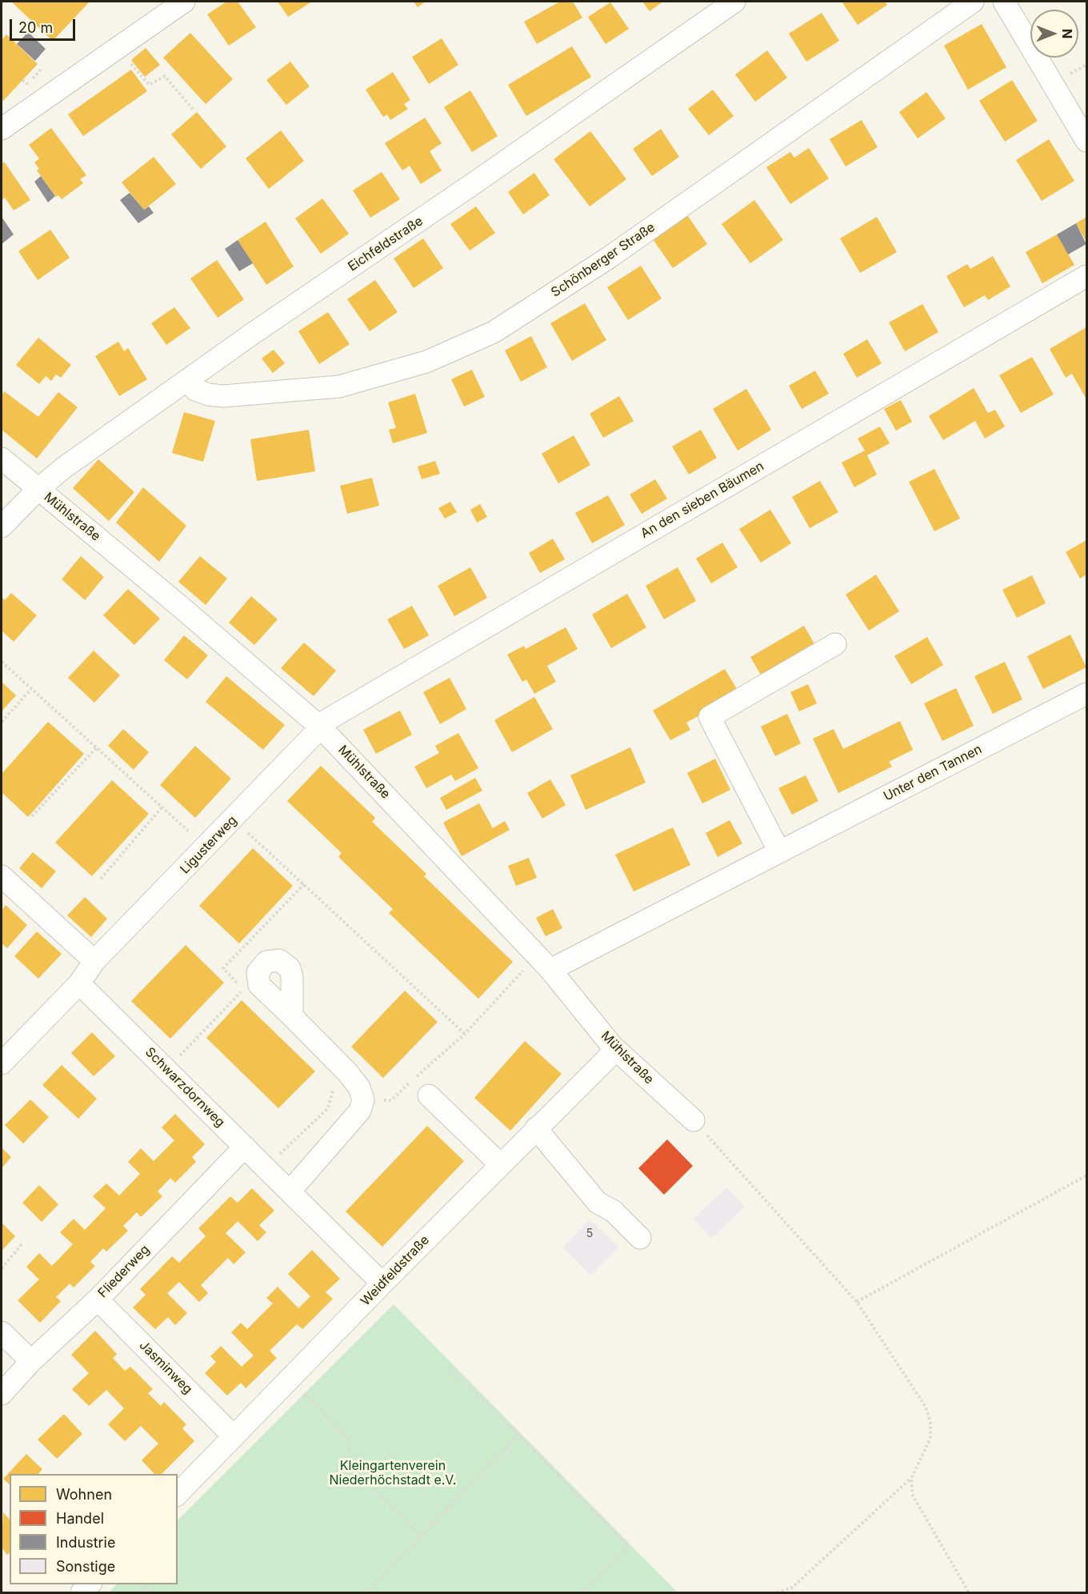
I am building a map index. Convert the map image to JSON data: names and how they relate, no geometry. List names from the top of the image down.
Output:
{
  "streets": {
    "street": [
      "Eichfeldstraße",
      "Schönberger Straße",
      "An den sieben Bäumen",
      "Mühlstraße",
      "Unter den Tannen",
      "Ligusterweg",
      "Schwarzdornweg",
      "Weidfeldstraße",
      "Fliederweg",
      "Jasminweg"
    ]
  },
  "crossings": [
    ["Eichfeldstraße", "Schönberger Straße"],
    ["Eichfeldstraße", "Mühlstraße"],
    ["An den sieben Bäumen", "Mühlstraße"],
    ["An den sieben Bäumen", "Ligusterweg"],
    ["Mühlstraße", "Unter den Tannen"],
    ["Mühlstraße", "Ligusterweg"],
    ["Mühlstraße", "Weidfeldstraße"],
    ["Ligusterweg", "Schwarzdornweg"],
    ["Schwarzdornweg", "Weidfeldstraße"],
    ["Schwarzdornweg", "Fliederweg"],
    ["Weidfeldstraße", "Jasminweg"],
    ["Fliederweg", "Jasminweg"]
  ],
  "parks": ["Kleingartenverein Niederhöchstadt e.V."],
  "house_numbers": ["5"],
  "legend": [
    "Wohnen",
    "Handel",
    "Industrie",
    "Sonstige"
  ],
  "scale_bar": "20 m",
  "north": "right"
}
